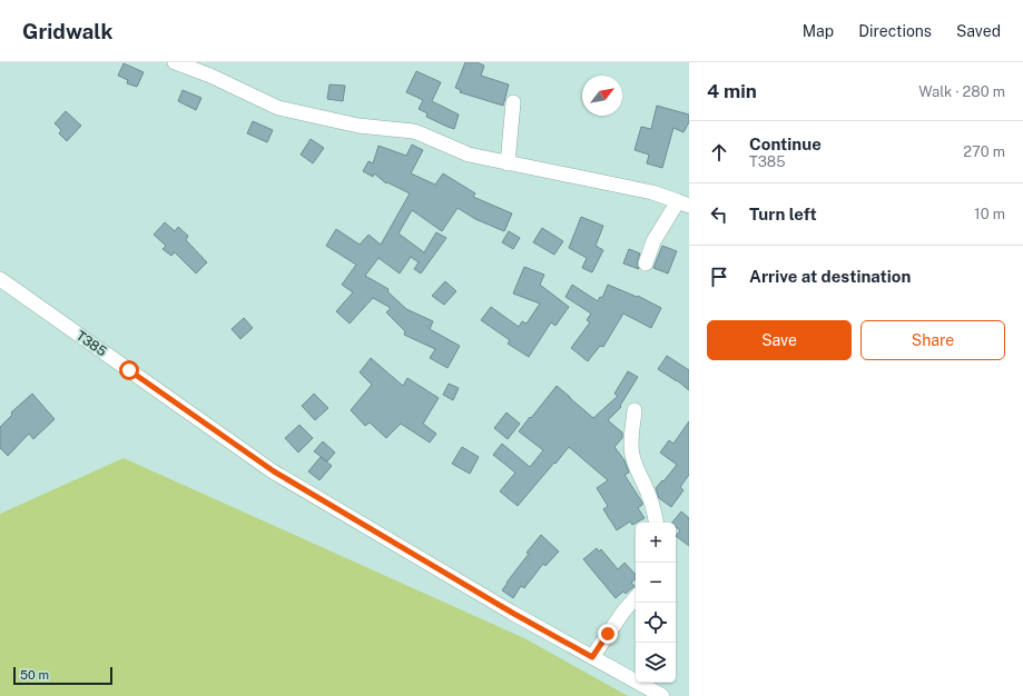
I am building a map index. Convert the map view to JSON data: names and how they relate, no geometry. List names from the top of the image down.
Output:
{
  "streets": {
    "street": ["T385"]
  },
  "scale_bar": "50 m",
  "north": "top right",
  "page": {
    "header": "Gridwalk",
    "nav": ["Map", "Directions", "Saved"],
    "heading": ["4 min", "Walk · 280 m"],
    "list": [
      ["Continue", "T385", "270 m"],
      ["Turn left", "10 m"],
      "Arrive at destination"
    ],
    "buttons": ["Save", "Share"],
    "map_buttons": ["+", "−"],
    "scale": "50 m"
  }
}
